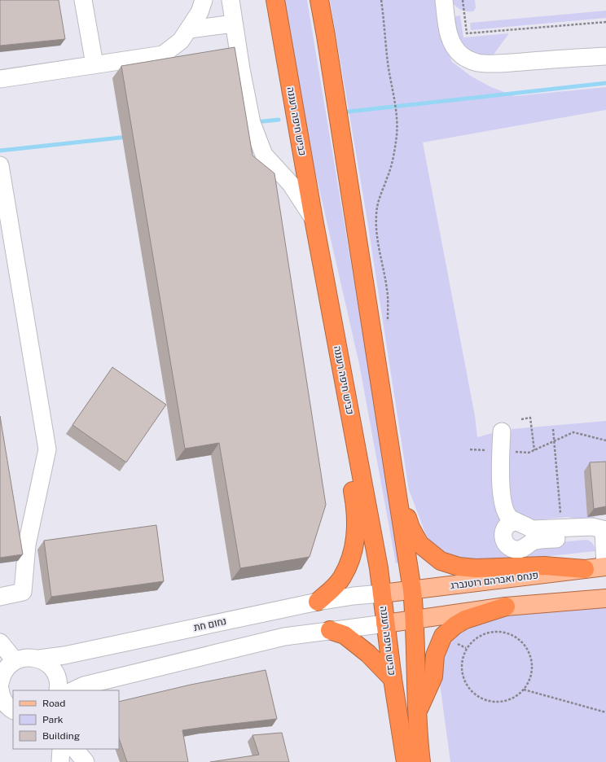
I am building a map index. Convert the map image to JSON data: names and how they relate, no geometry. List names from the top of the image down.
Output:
{
  "streets": {
    "highway": ["כביש חיפה רעננה"],
    "main road": ["פנחס ואברהם רוטנברג"],
    "street": ["נחום חת"]
  },
  "crossings": [
    ["כביש חיפה רעננה", "פנחס ואברהם רוטנברג"],
    ["כביש חיפה רעננה", "נחום חת"],
    ["פנחס ואברהם רוטנברג", "נחום חת"]
  ],
  "legend": ["Road", "Park", "Building"]
}
